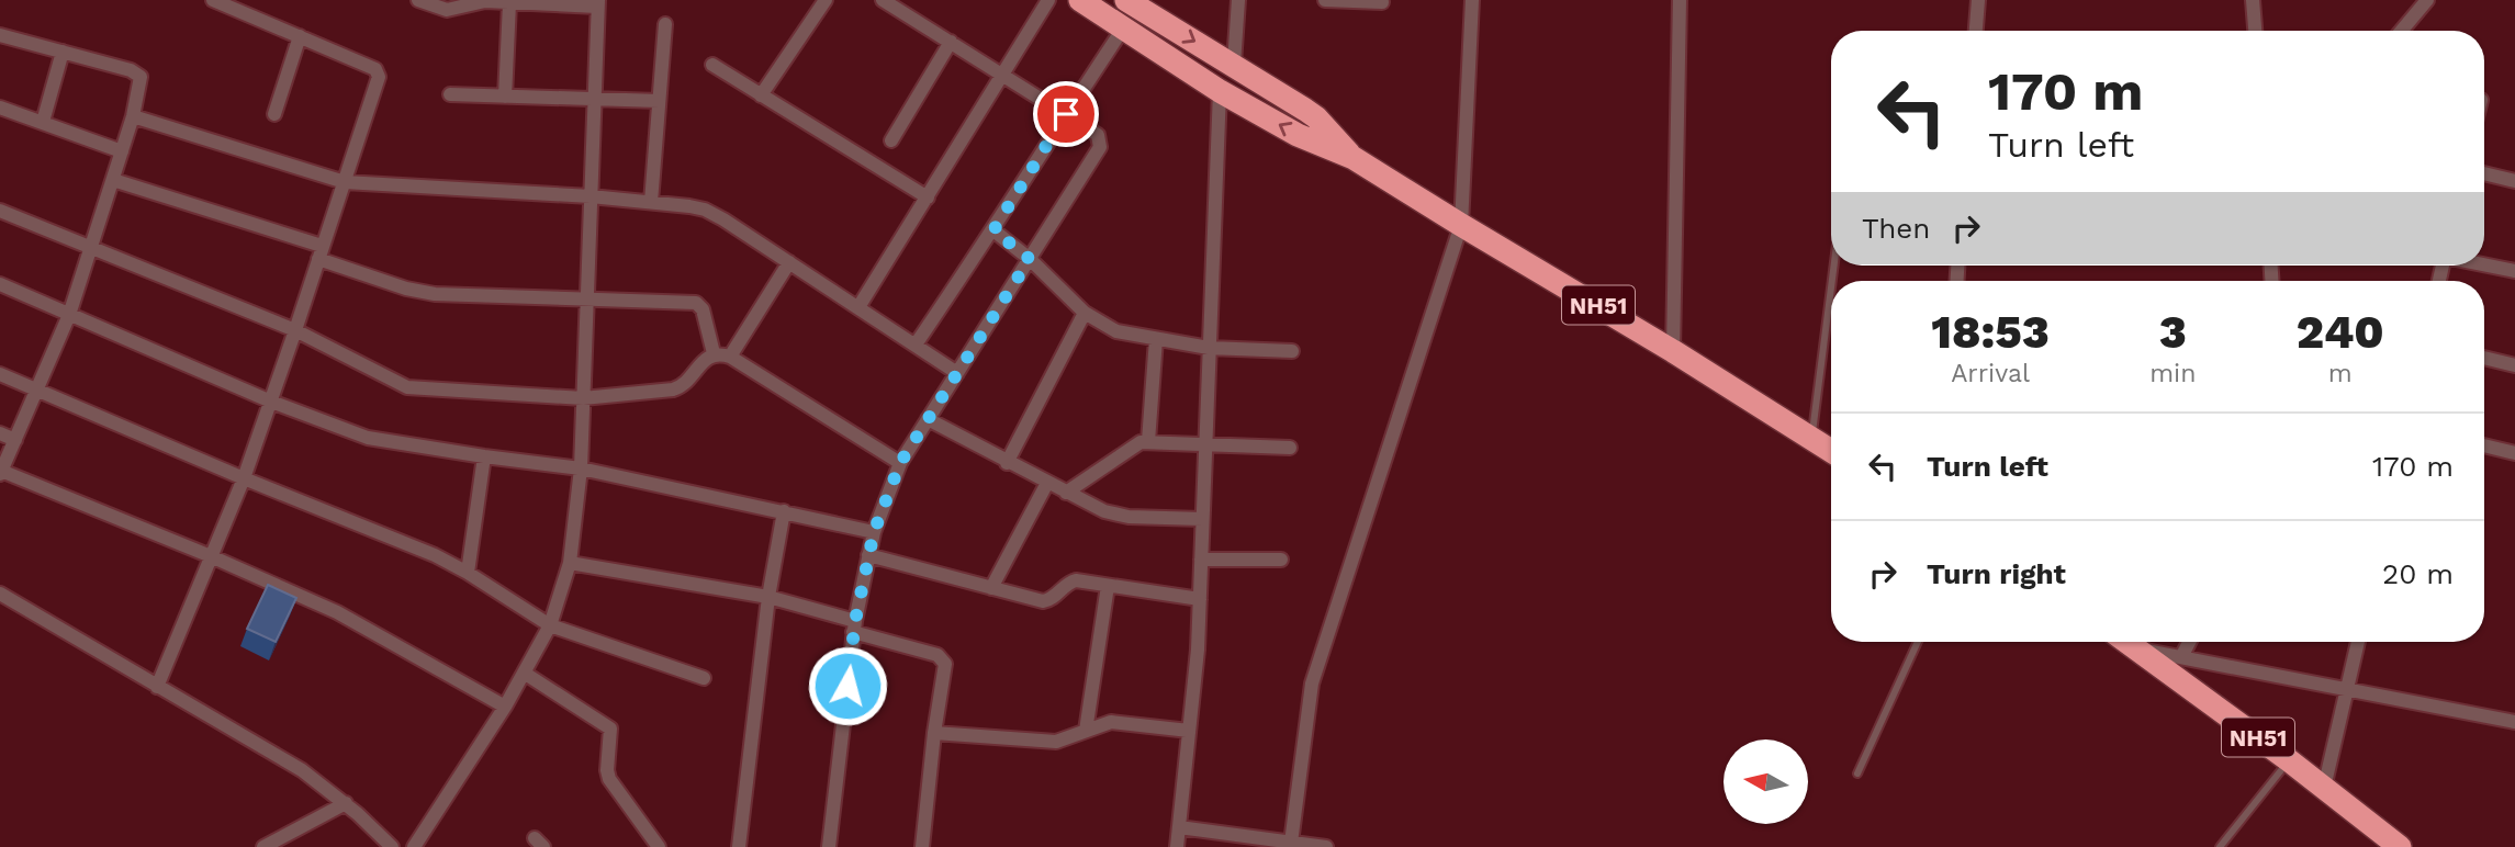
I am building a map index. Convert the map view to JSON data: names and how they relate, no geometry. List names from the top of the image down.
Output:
{
  "streets": {
    "highway": ["NH51"]
  },
  "north": "left",
  "page": {
    "turn": ["170 m", "Turn left"],
    "then": "Then",
    "eta": [
      "18:53",
      "Arrival",
      "3",
      "min",
      "240",
      "m"
    ],
    "list": [
      {
        "name": "Turn left",
        "value": "170 m"
      },
      {
        "name": "Turn right",
        "value": "20 m"
      }
    ]
  }
}
